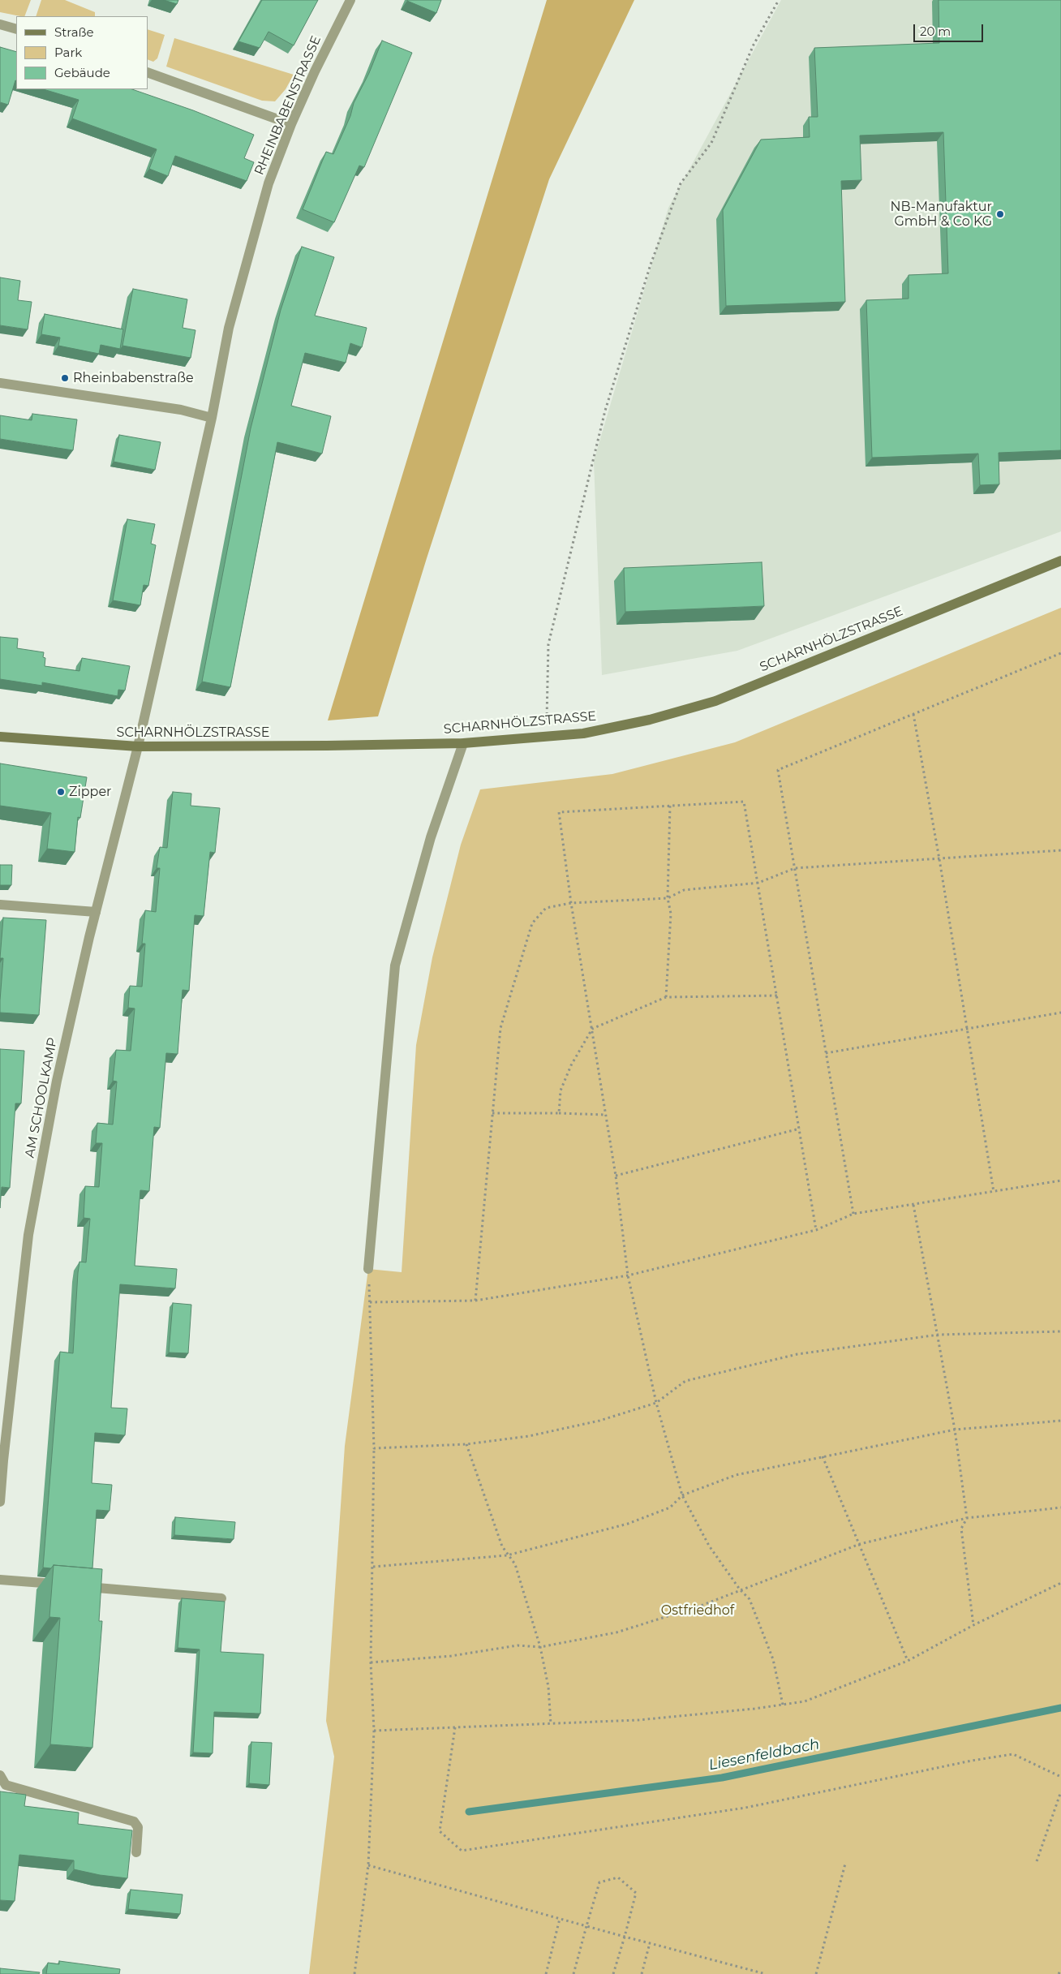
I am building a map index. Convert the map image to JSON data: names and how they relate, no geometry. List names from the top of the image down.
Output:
{
  "streets": {
    "main road": ["SCHARNHÖLZSTRASSE"],
    "street": ["RHEINBABENSTRASSE", "AM SCHOOLKAMP"]
  },
  "crossings": [
    ["RHEINBABENSTRASSE", "SCHARNHÖLZSTRASSE"],
    ["RHEINBABENSTRASSE", "AM SCHOOLKAMP"],
    ["SCHARNHÖLZSTRASSE", "AM SCHOOLKAMP"]
  ],
  "water": ["Liesenfeldbach"],
  "parks": ["Ostfriedhof"],
  "places": ["NB-Manufaktur GmbH & Co KG", "Rheinbabenstraße", "Zipper"],
  "legend": ["Straße", "Park", "Gebäude"],
  "scale_bar": "20 m"
}
